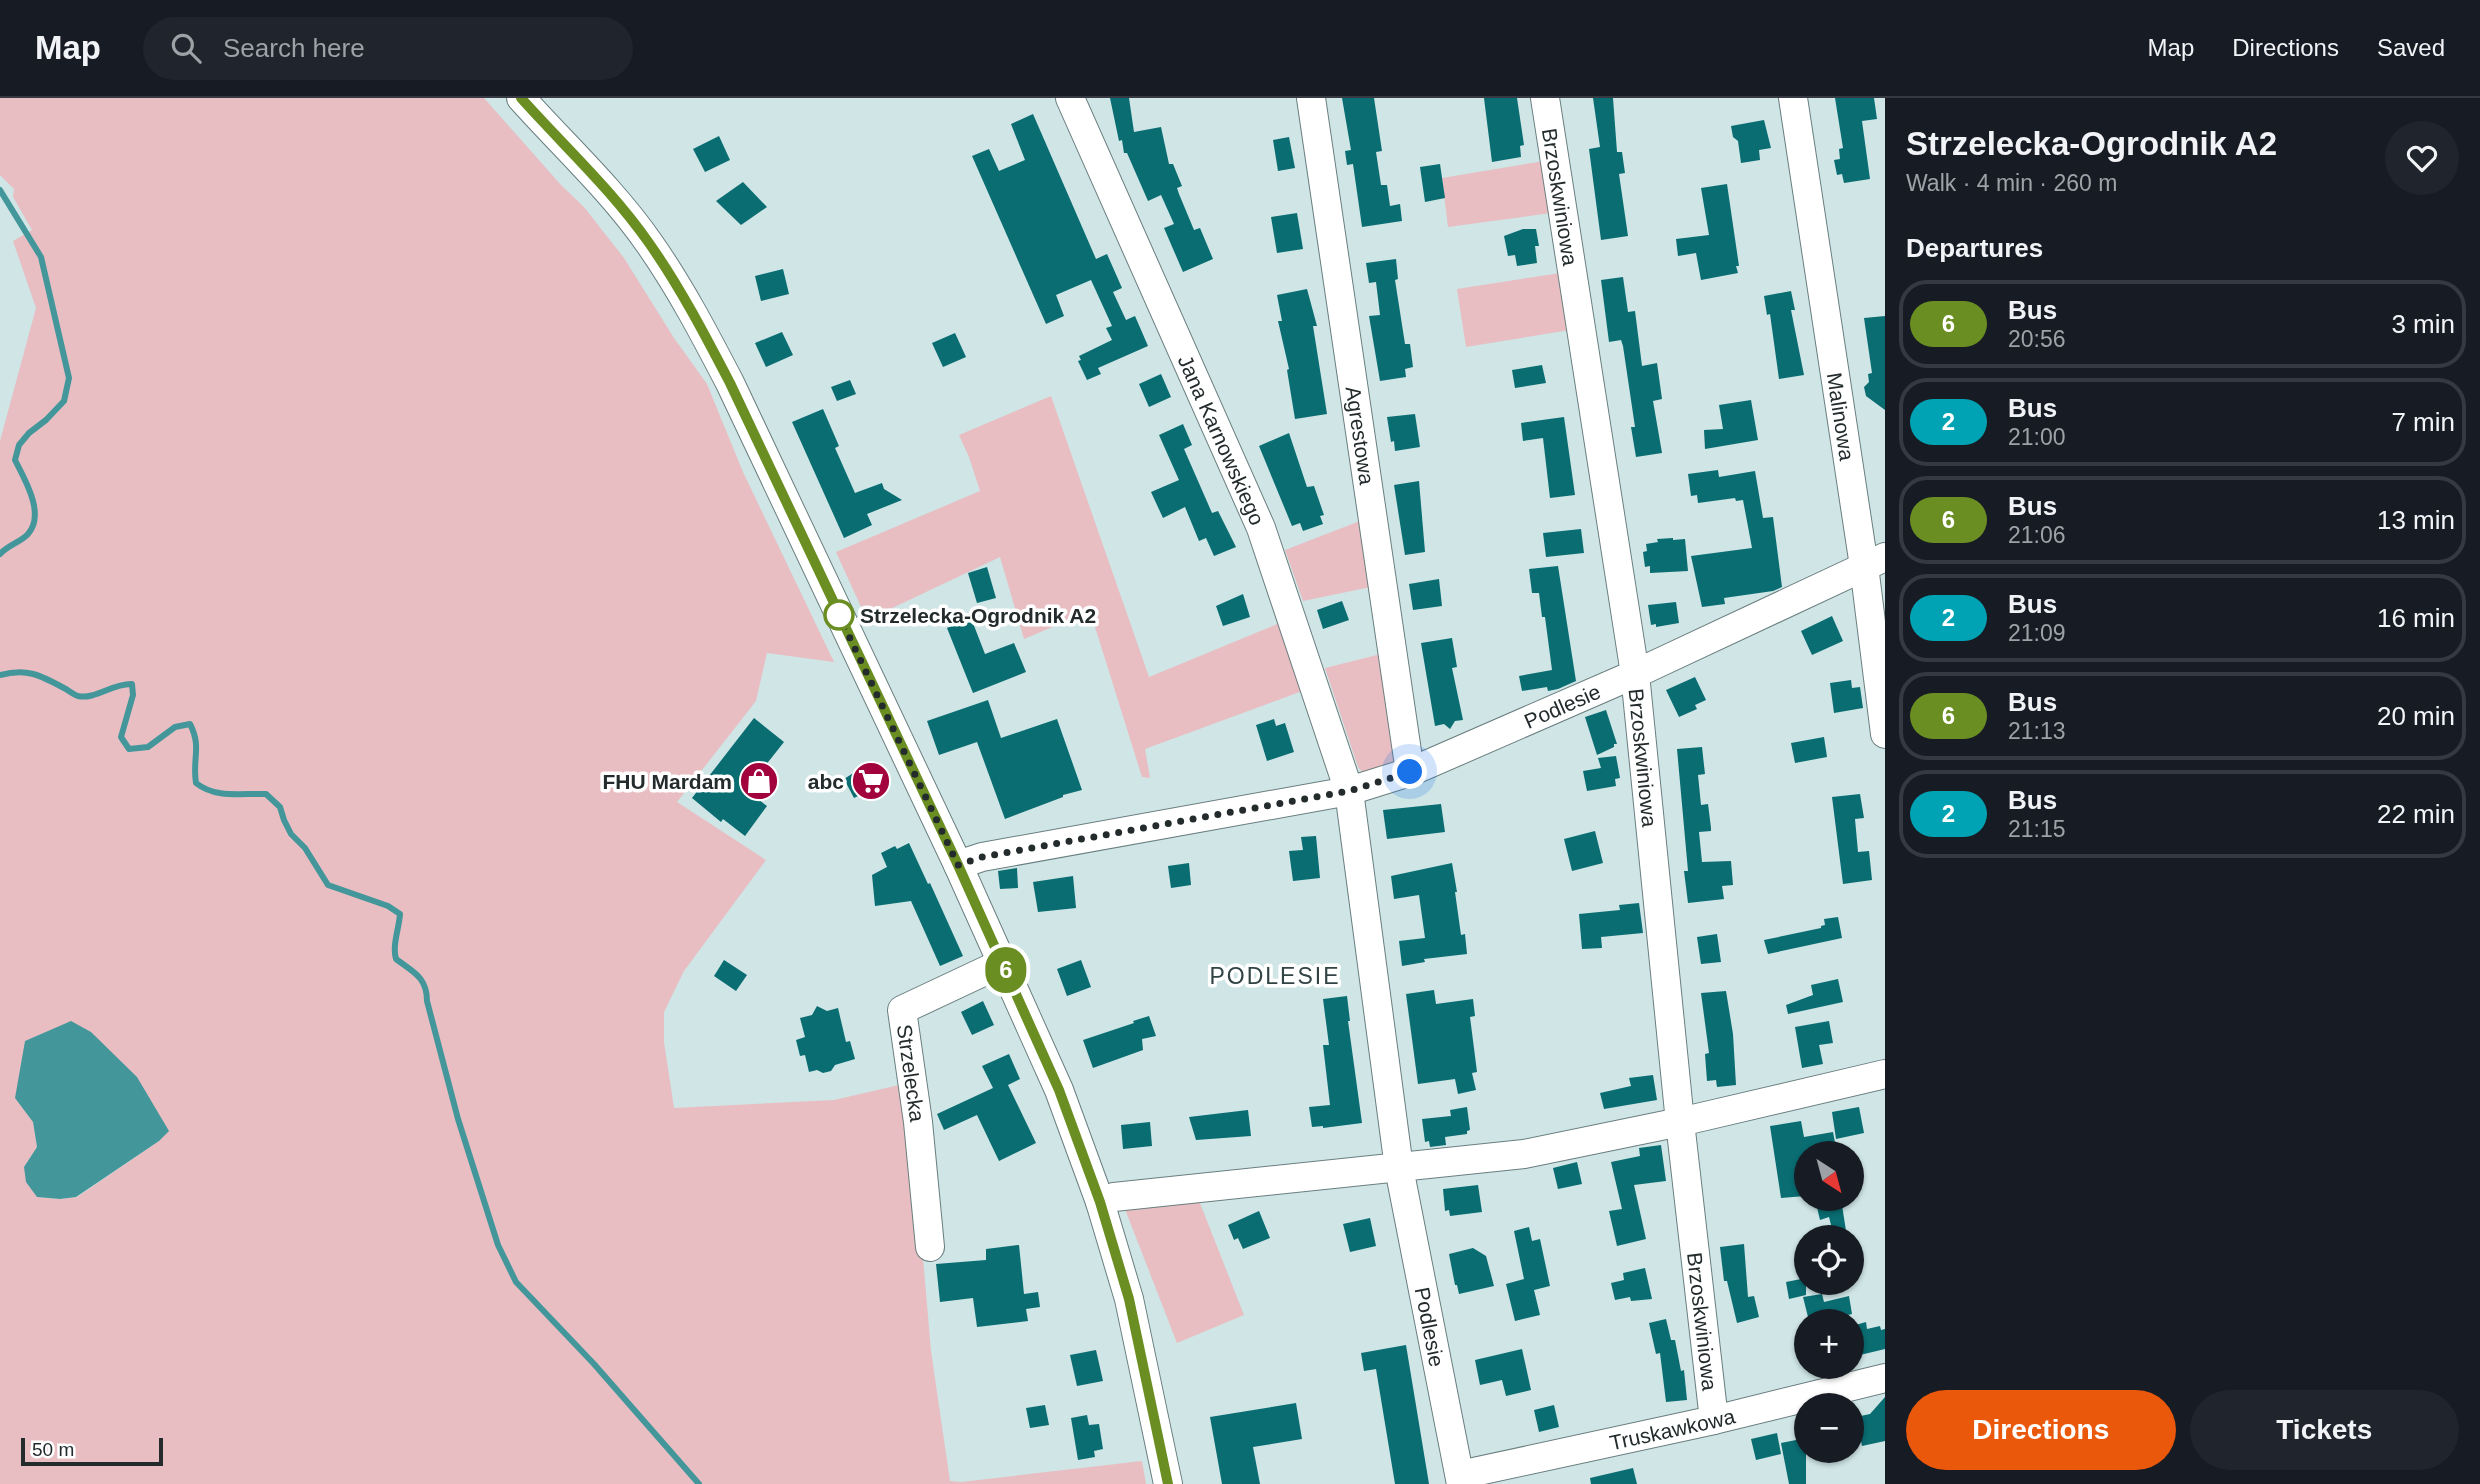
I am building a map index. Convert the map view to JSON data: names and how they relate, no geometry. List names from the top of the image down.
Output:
{
  "streets": {
    "street": [
      "Brzoskwiniowa",
      "Malinowa",
      "Agrestowa",
      "Jana Karnowskiego",
      "Podlesie",
      "Strzelecka",
      "Truskawkowa"
    ]
  },
  "crossings": [
    ["Brzoskwiniowa", "Podlesie"],
    ["Brzoskwiniowa", "Truskawkowa"],
    ["Malinowa", "Podlesie"],
    ["Agrestowa", "Podlesie"],
    ["Jana Karnowskiego", "Podlesie"],
    ["Podlesie", "Truskawkowa"]
  ],
  "districts": ["PODLESIE"],
  "places": {
    "other": ["Strzelecka-Ogrodnik A2"],
    "shop": ["FHU Mardam"],
    "supermarket": ["abc"]
  },
  "lines": ["bus line 6"],
  "scale_bar": "50 m",
  "north": "bottom right",
  "page": {
    "header": "Map",
    "search": "Search here",
    "nav": ["Map", "Directions", "Saved"],
    "on_map": "6",
    "heading": [
      ["Strzelecka-Ogrodnik A2", "Walk · 4 min · 260 m"],
      "Departures"
    ],
    "list": [
      {
        "mark": "6",
        "name": "Bus",
        "note": "20:56",
        "value": "3 min"
      },
      {
        "mark": "2",
        "name": "Bus",
        "note": "21:00",
        "value": "7 min"
      },
      {
        "mark": "6",
        "name": "Bus",
        "note": "21:06",
        "value": "13 min"
      },
      {
        "mark": "2",
        "name": "Bus",
        "note": "21:09",
        "value": "16 min"
      },
      {
        "mark": "6",
        "name": "Bus",
        "note": "21:13",
        "value": "20 min"
      },
      {
        "mark": "2",
        "name": "Bus",
        "note": "21:15",
        "value": "22 min"
      }
    ],
    "map_buttons": ["+", "−"],
    "buttons": ["Directions", "Tickets"],
    "scale": "50 m"
  }
}
